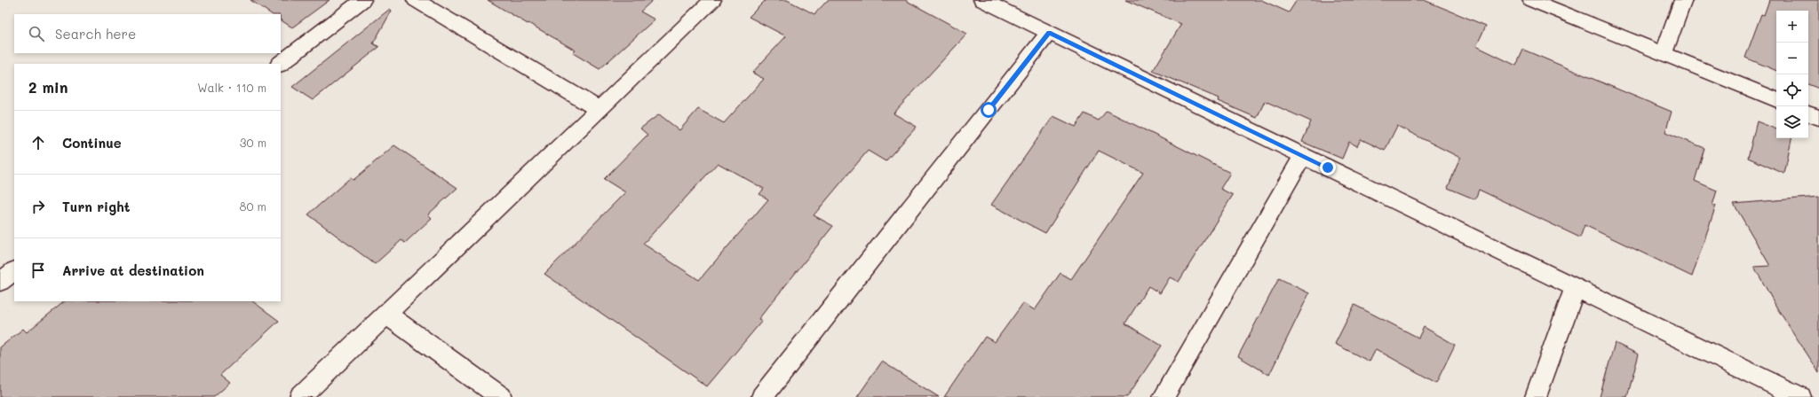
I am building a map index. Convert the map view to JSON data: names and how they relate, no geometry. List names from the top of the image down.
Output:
{
  "page": {
    "map_buttons": ["+", "−"],
    "search": "Search here",
    "heading": ["2 min", "Walk · 110 m"],
    "list": [
      ["Continue", "30 m"],
      ["Turn right", "80 m"],
      "Arrive at destination"
    ]
  }
}
